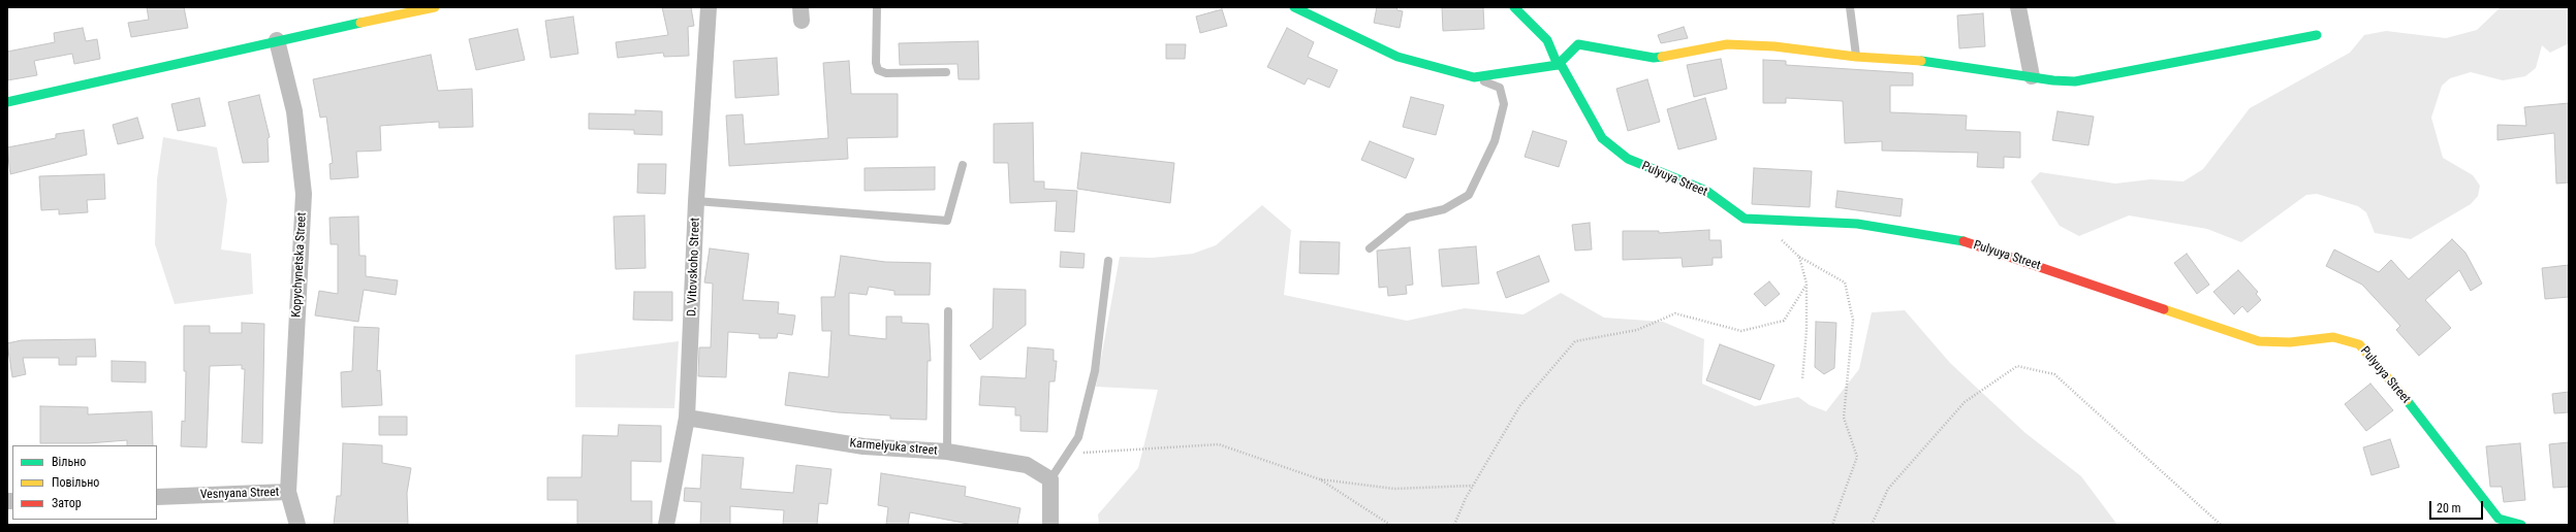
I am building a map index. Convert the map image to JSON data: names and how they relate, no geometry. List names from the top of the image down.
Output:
{
  "streets": {
    "street": [
      "Pulyuya Street",
      "Kopychynetska Street",
      "D. Vitovskoho Street",
      "Karmelyuka street",
      "Vesnyana Street"
    ]
  },
  "crossings": [
    ["Kopychynetska Street", "Vesnyana Street"],
    ["D. Vitovskoho Street", "Karmelyuka street"]
  ],
  "legend": ["Вільно", "Повільно", "Затор"],
  "scale_bar": "20 m"
}
